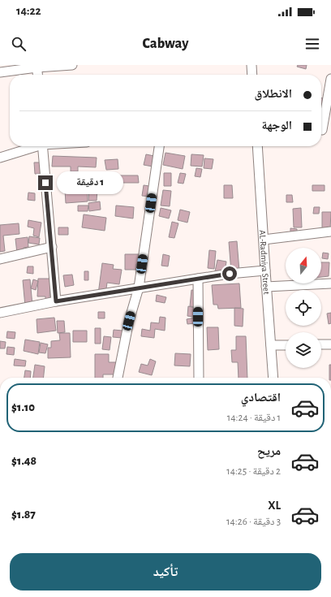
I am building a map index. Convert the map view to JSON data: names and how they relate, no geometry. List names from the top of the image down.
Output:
{
  "streets": {
    "street": ["AL-Radmiya Street"]
  },
  "north": "top",
  "page": {
    "status": "14:22",
    "header": "Cabway",
    "banner": ["الانطلاق", "الوجهة"],
    "bubble": "1 دقيقة",
    "list": [
      {
        "name": "اقتصادي",
        "note": "1 دقيقة · 14:24",
        "value": "$1.10"
      },
      {
        "name": "مريح",
        "note": "2 دقيقة · 14:25",
        "value": "$1.48"
      },
      {
        "name": "XL",
        "note": "3 دقيقة · 14:26",
        "value": "$1.87"
      }
    ],
    "buttons": "تأكيد"
  }
}
